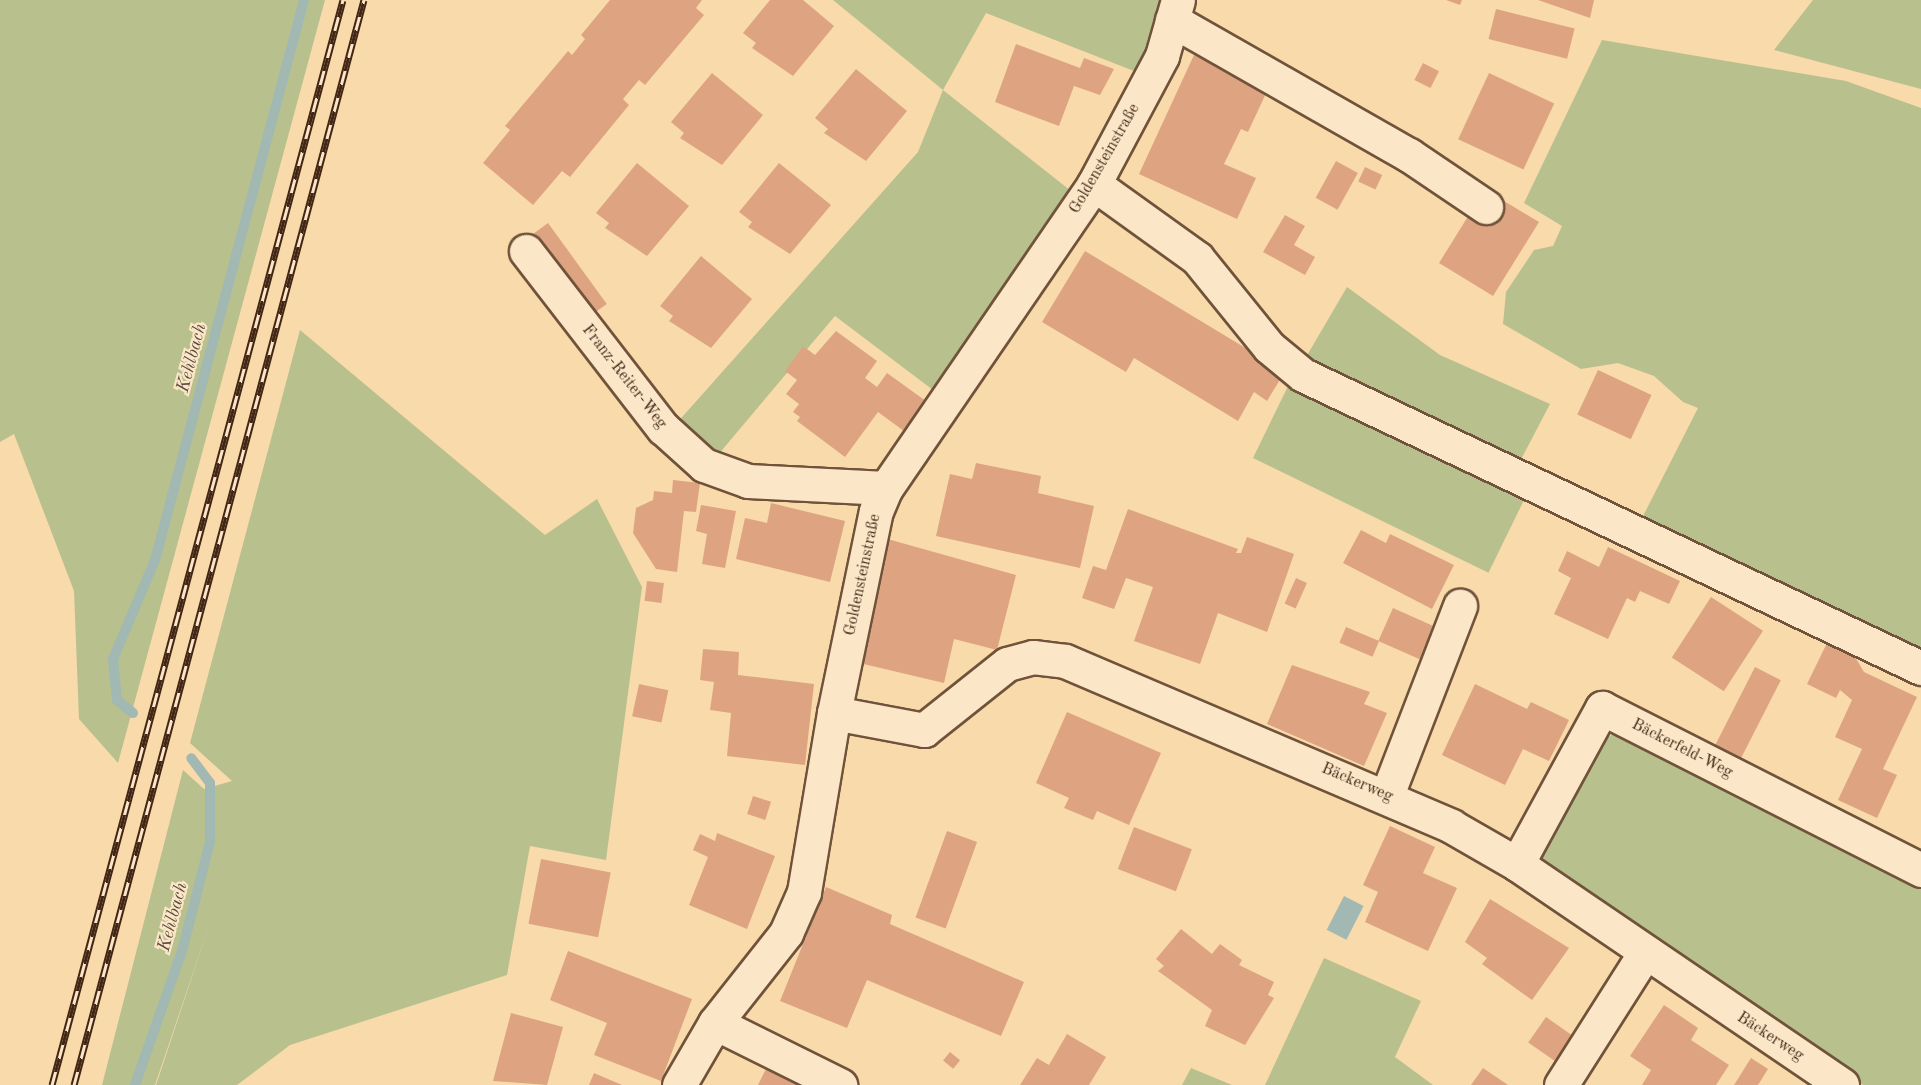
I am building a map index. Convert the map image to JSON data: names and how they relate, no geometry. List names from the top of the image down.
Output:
{
  "streets": {
    "street": [
      "Goldensteinstraße",
      "Franz-Reiter-Weg",
      "Bäckerfeld-Weg",
      "Bäckerweg"
    ]
  },
  "crossings": [
    ["Goldensteinstraße", "Franz-Reiter-Weg"],
    ["Goldensteinstraße", "Bäckerweg"],
    ["Bäckerfeld-Weg", "Bäckerweg"]
  ],
  "water": ["Kehlbach"]
}
